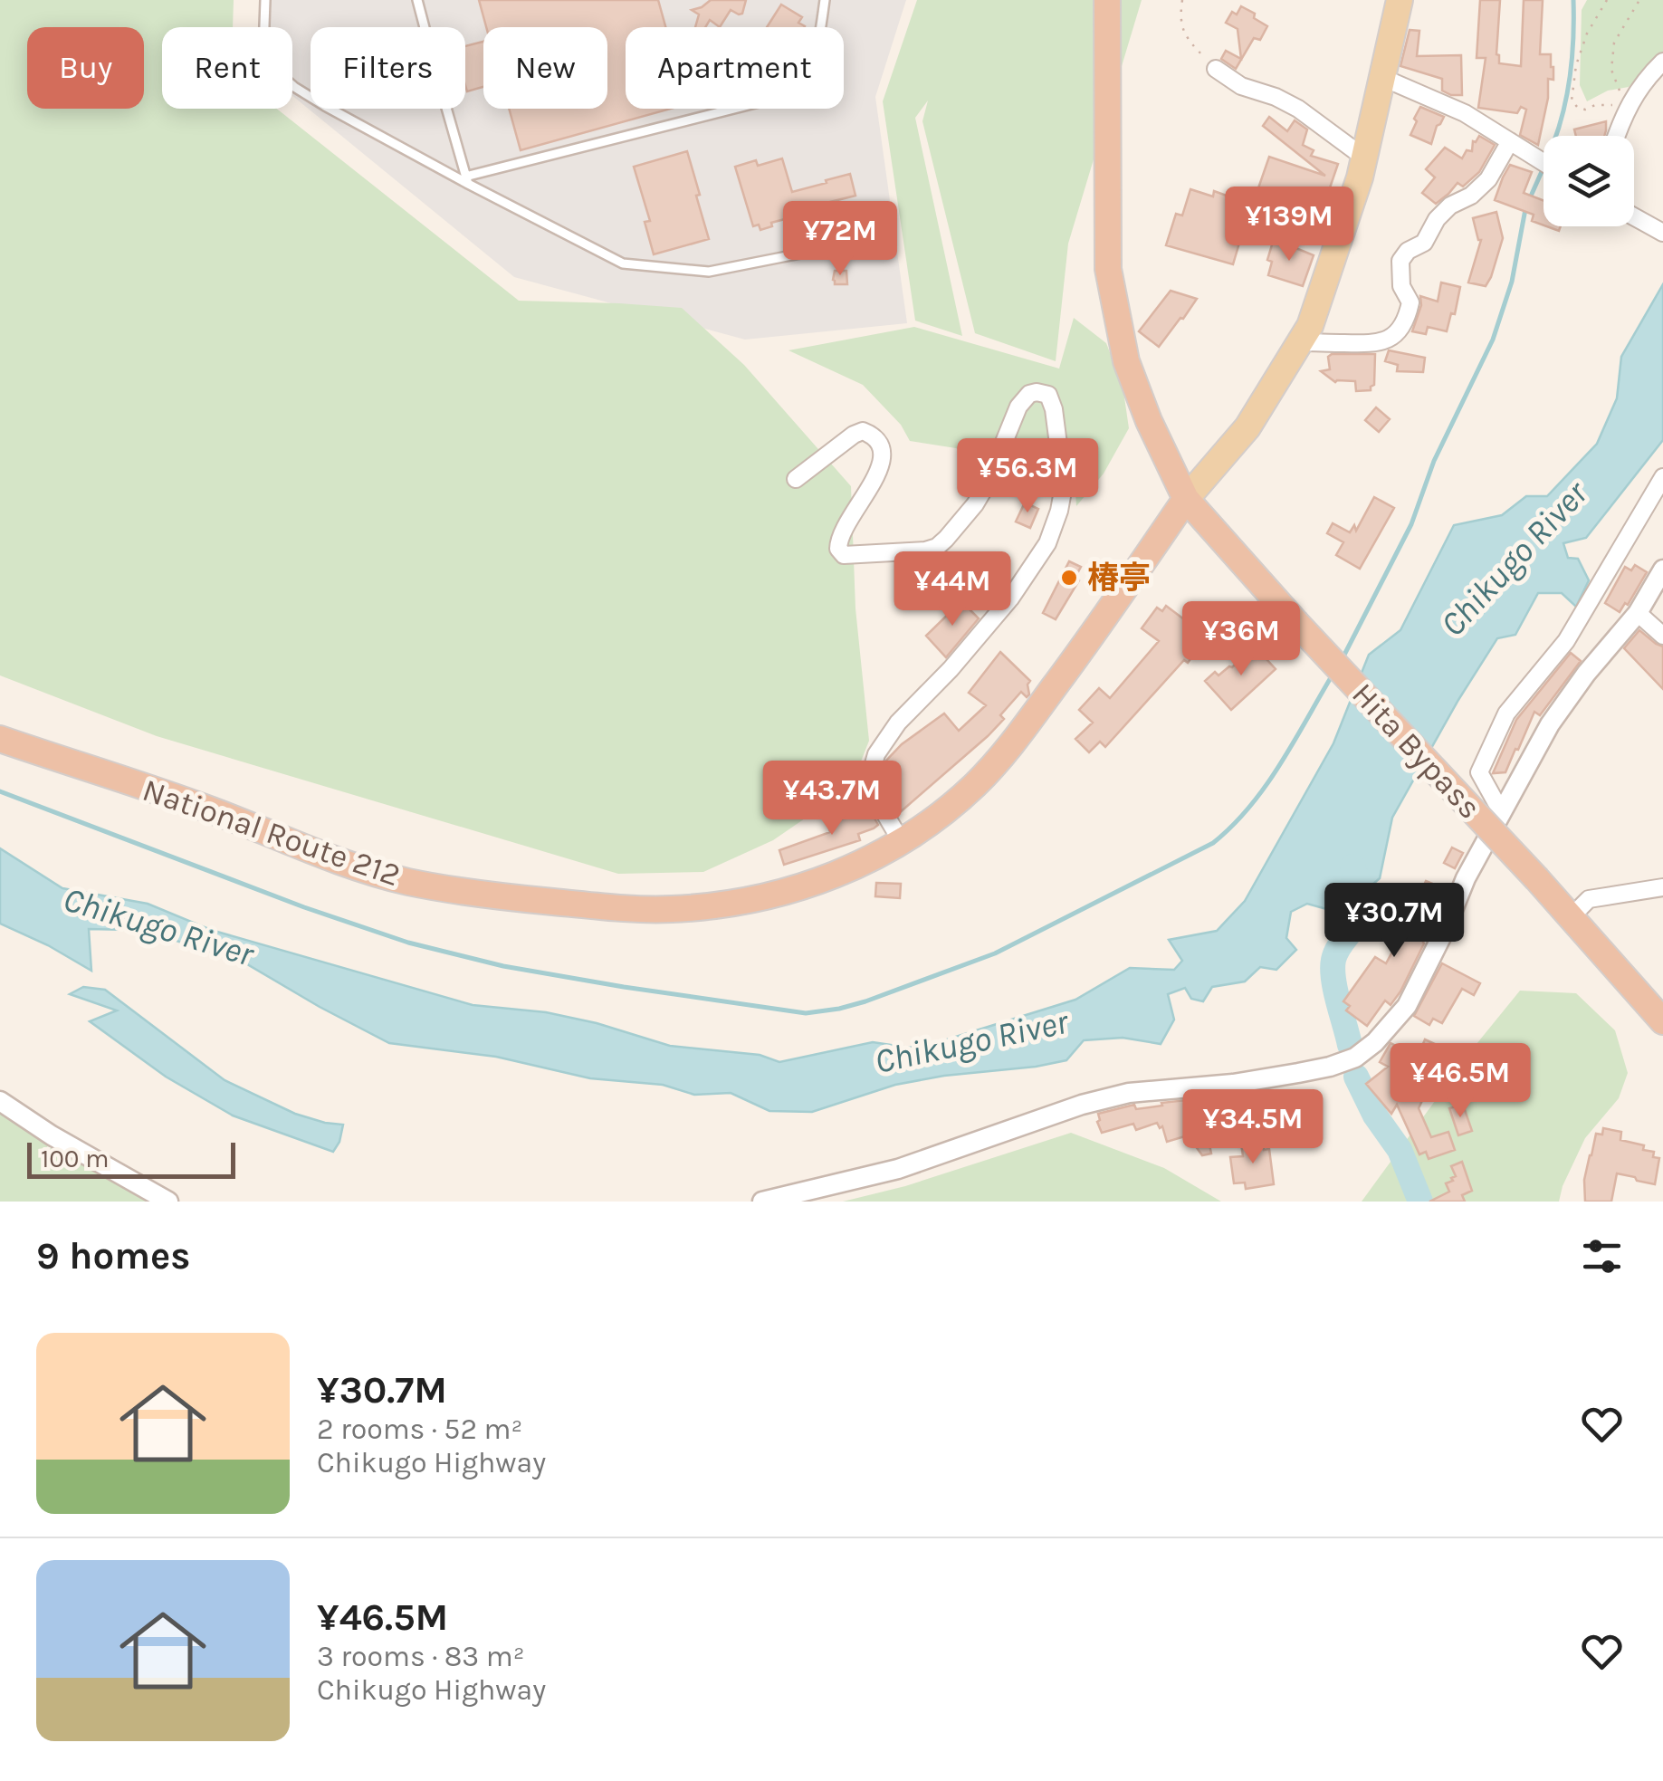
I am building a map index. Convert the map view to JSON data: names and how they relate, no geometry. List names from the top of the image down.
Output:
{
  "streets": {
    "highway": ["Hita Bypass", "National Route 212"]
  },
  "crossings": [
    ["Hita Bypass", "National Route 212"]
  ],
  "water": ["Chikugo River"],
  "places": ["椿亭"],
  "scale_bar": "100 m",
  "page": {
    "chip": [
      "Buy",
      "Rent",
      "Filters",
      "New",
      "Apartment"
    ],
    "price": [
      "¥139M",
      "¥72M",
      "¥56.3M",
      "¥44M",
      "¥36M",
      "¥43.7M",
      "¥30.7M",
      "¥46.5M",
      "¥34.5M"
    ],
    "scale": "100 m",
    "heading": "9 homes",
    "list": [
      {
        "name": "¥30.7M",
        "note": "2 rooms · 52 m² · Chikugo Highway"
      },
      {
        "name": "¥46.5M",
        "note": "3 rooms · 83 m² · Chikugo Highway"
      }
    ]
  }
}
